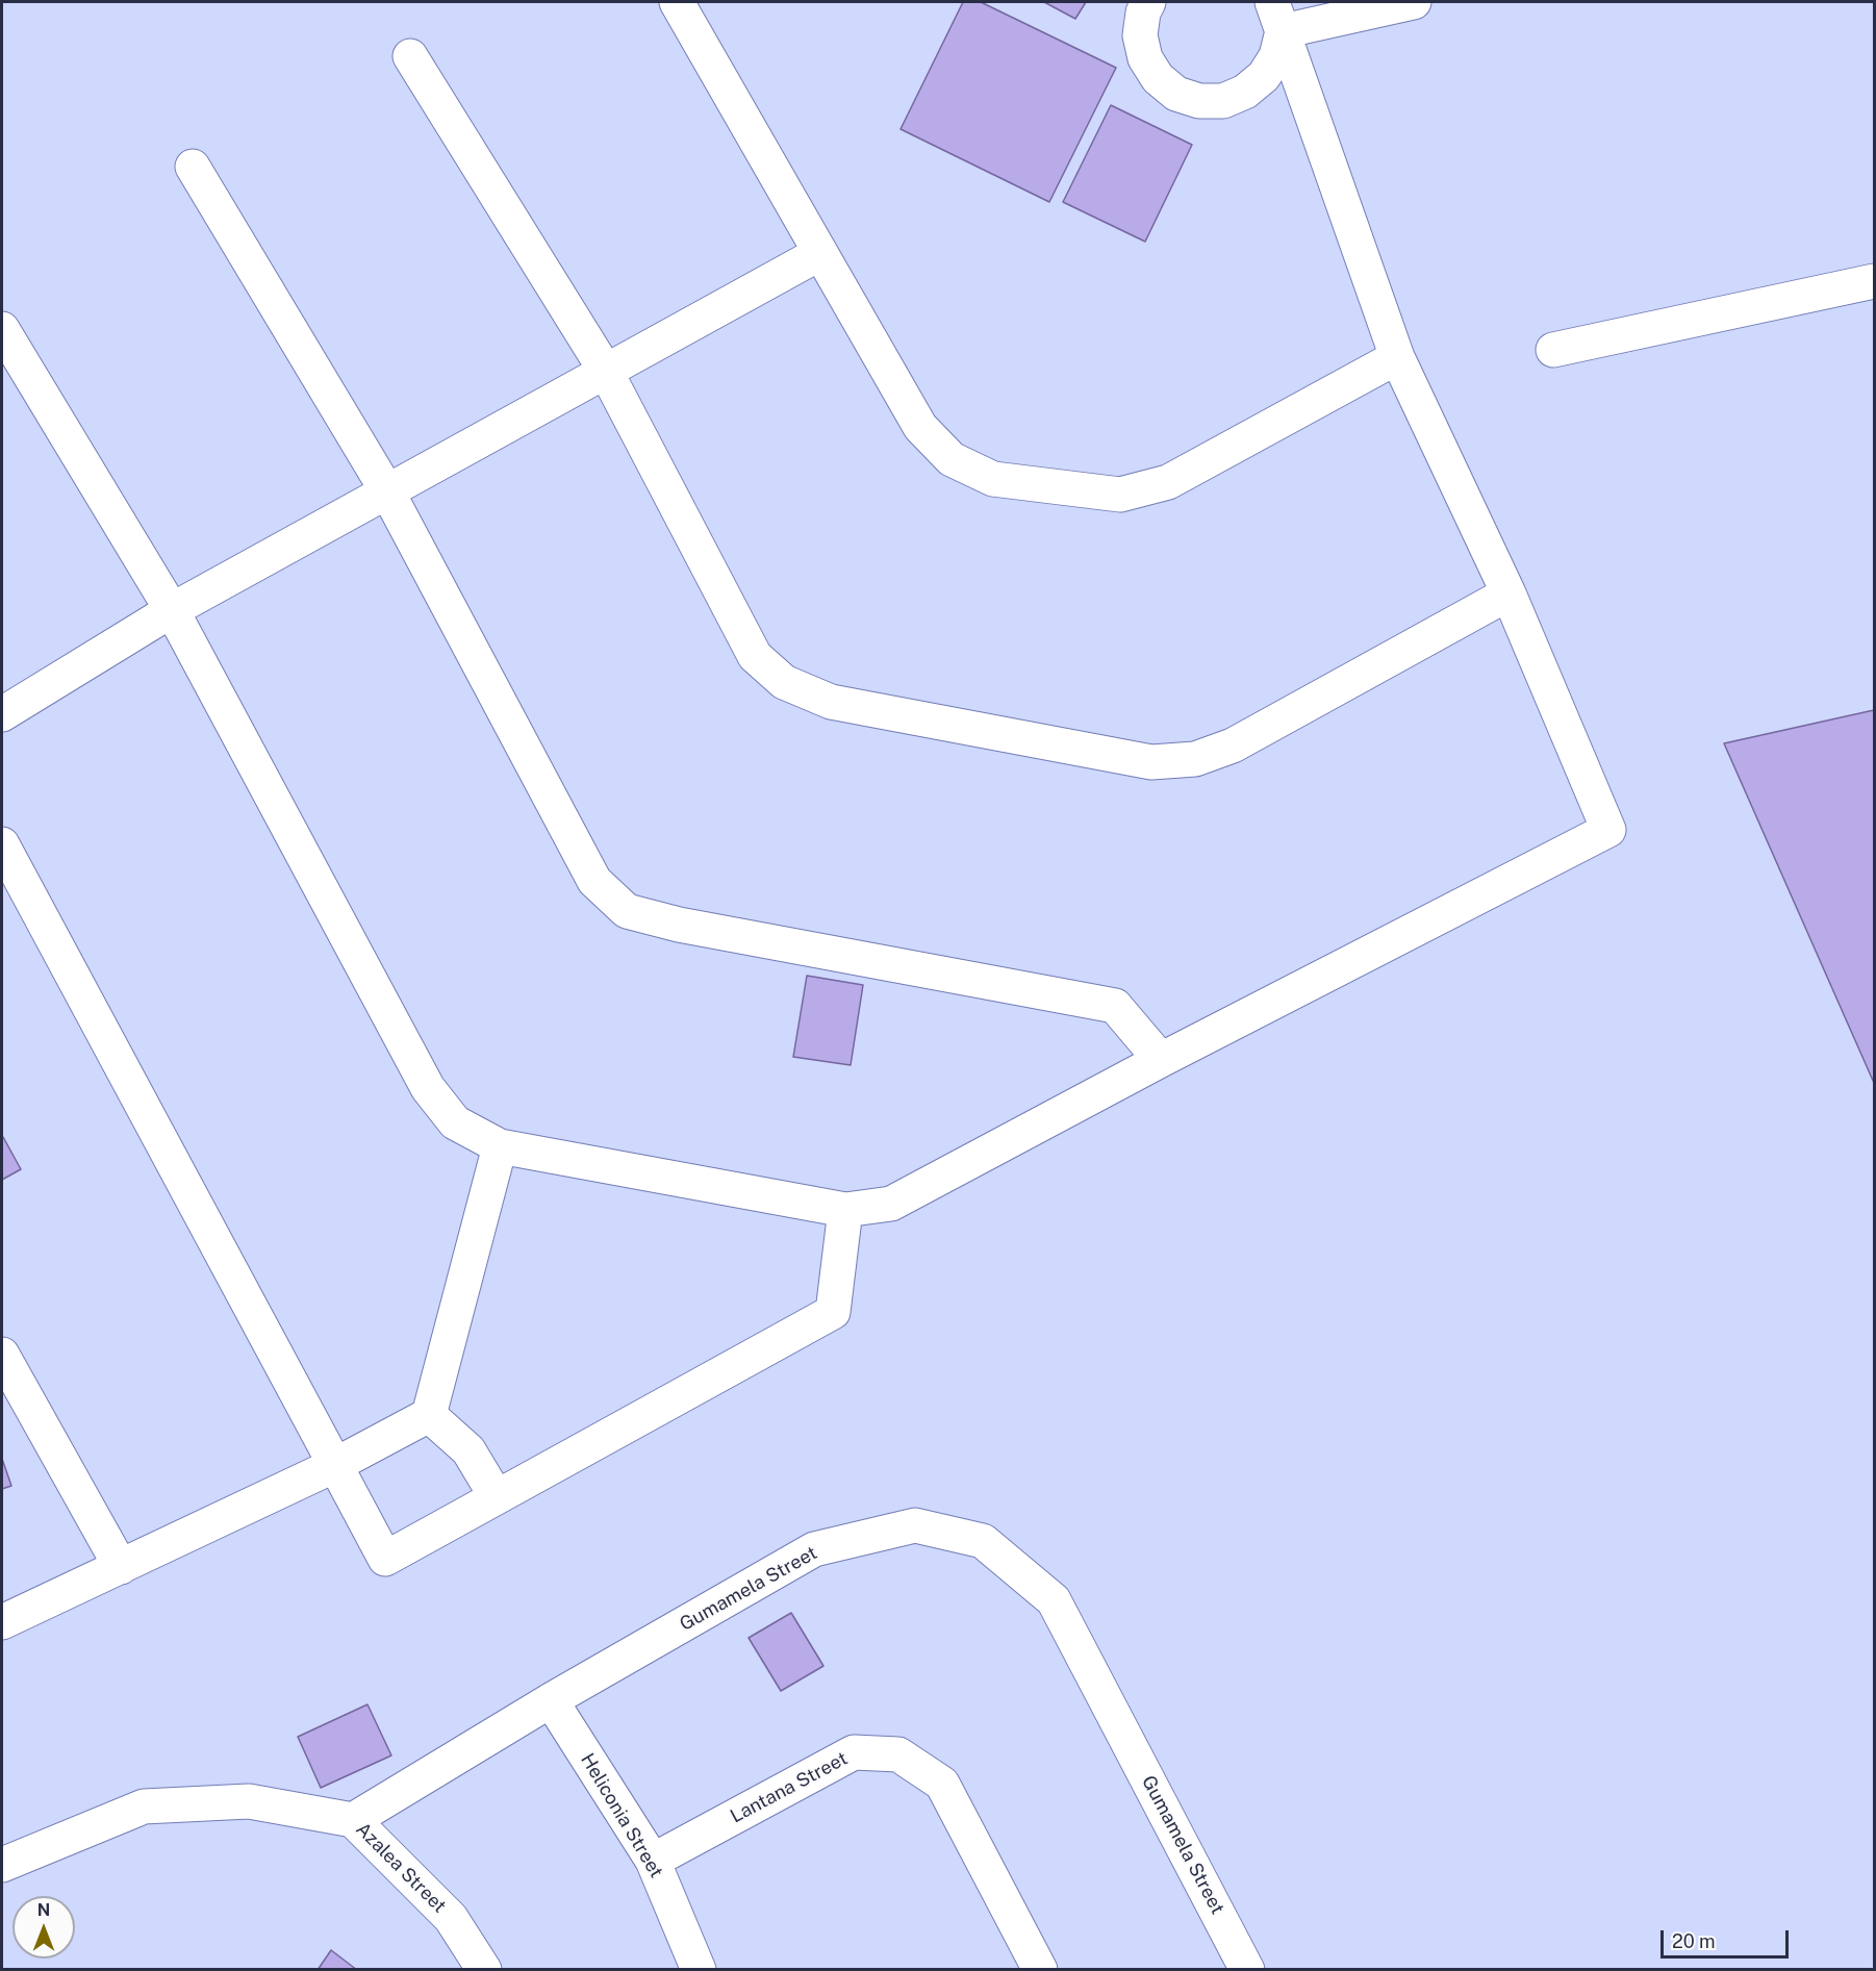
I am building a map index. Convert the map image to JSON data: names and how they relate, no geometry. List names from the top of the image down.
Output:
{
  "streets": {
    "street": [
      "Gumamela Street",
      "Lantana Street",
      "Heliconia Street",
      "Azalea Street"
    ]
  },
  "crossings": [
    ["Gumamela Street", "Heliconia Street"],
    ["Gumamela Street", "Azalea Street"],
    ["Lantana Street", "Heliconia Street"]
  ],
  "scale_bar": "20 m",
  "north": "top"
}
